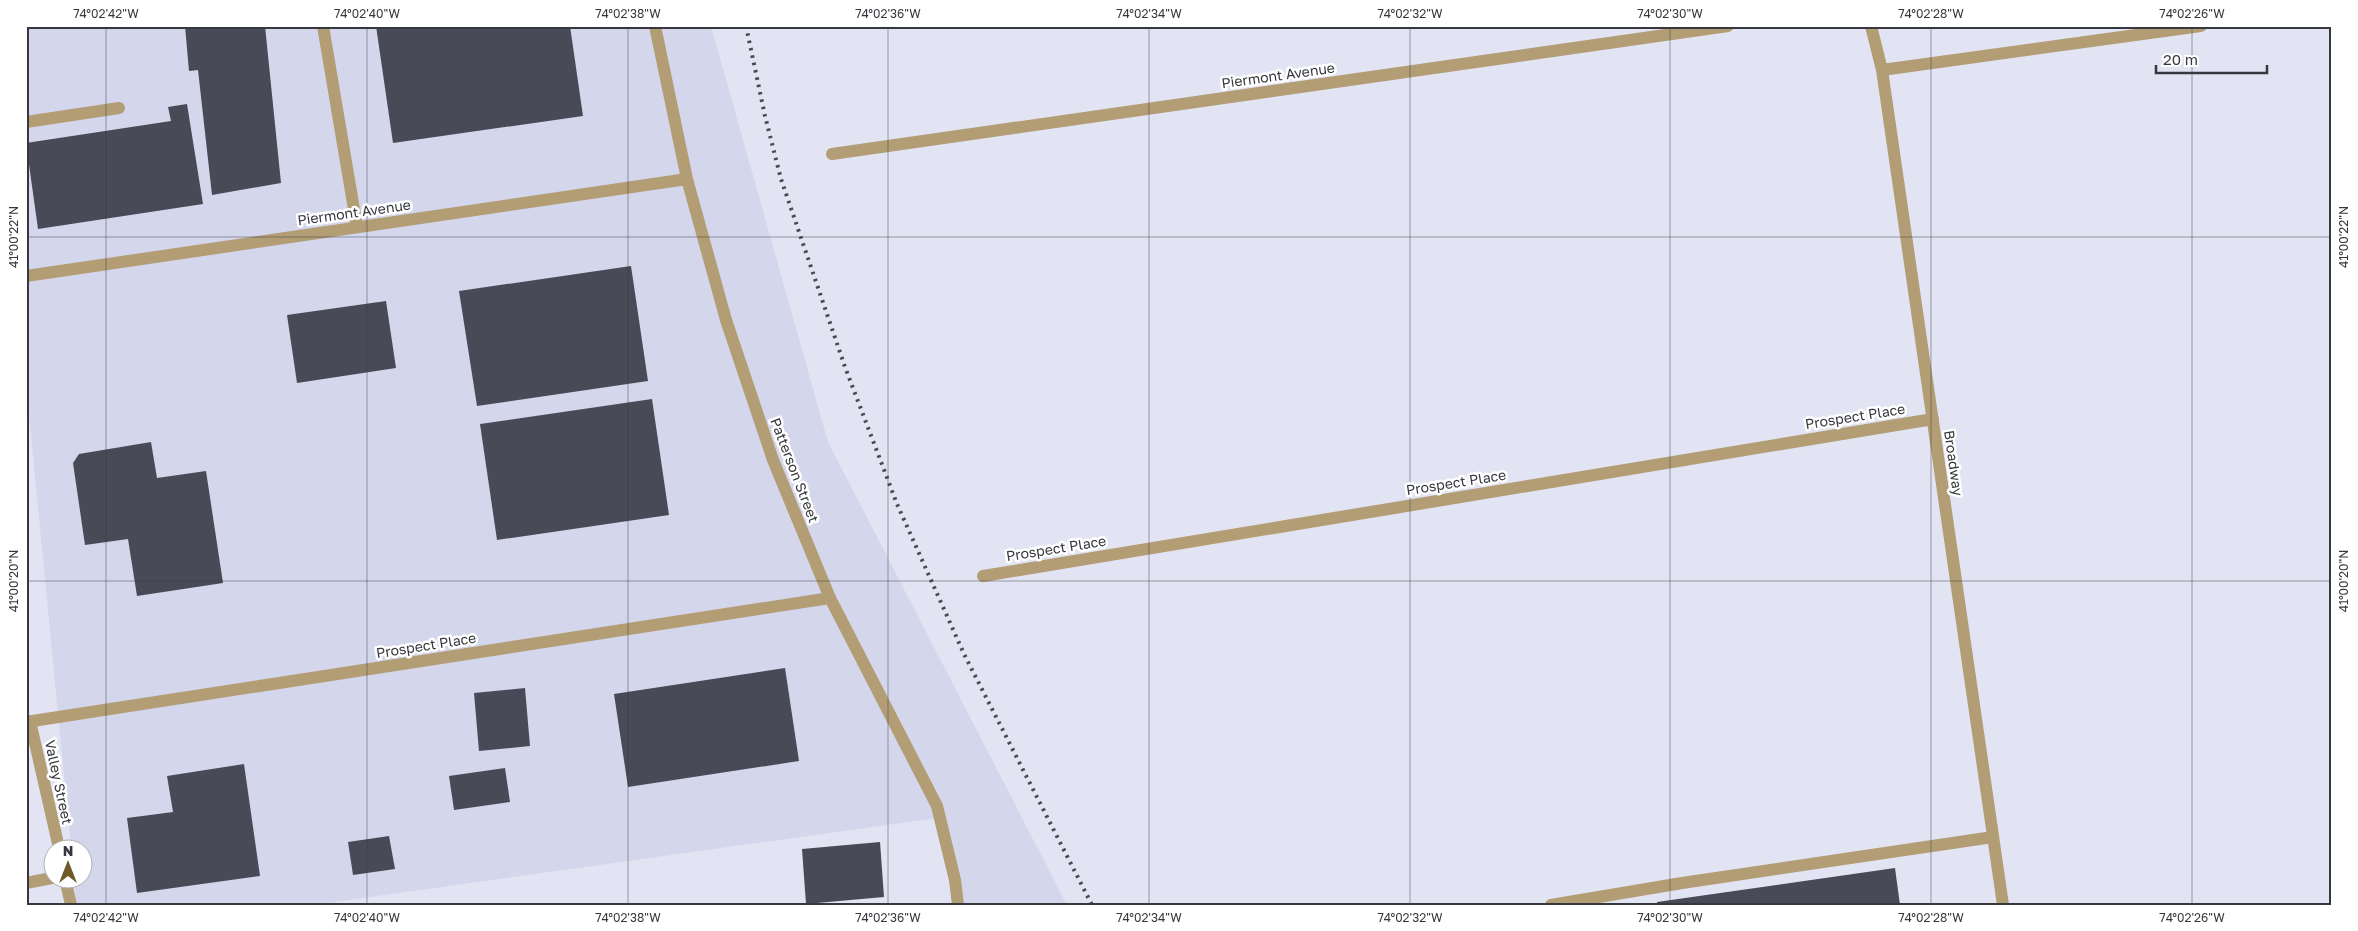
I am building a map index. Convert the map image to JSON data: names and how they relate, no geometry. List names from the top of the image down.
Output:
{
  "streets": {
    "street": [
      "Piermont Avenue",
      "Prospect Place",
      "Broadway",
      "Patterson Street",
      "Valley Street"
    ]
  },
  "crossings": [
    ["Piermont Avenue", "Patterson Street"],
    ["Prospect Place", "Broadway"],
    ["Prospect Place", "Patterson Street"],
    ["Prospect Place", "Valley Street"]
  ],
  "scale_bar": "20 m",
  "north": "top",
  "coordinates": [
    "74°02'42\"W",
    "74°02'40\"W",
    "74°02'38\"W",
    "74°02'36\"W",
    "74°02'34\"W",
    "74°02'32\"W",
    "74°02'30\"W",
    "74°02'28\"W",
    "74°02'26\"W",
    "41°00'22\"N",
    "41°00'20\"N"
  ]
}
